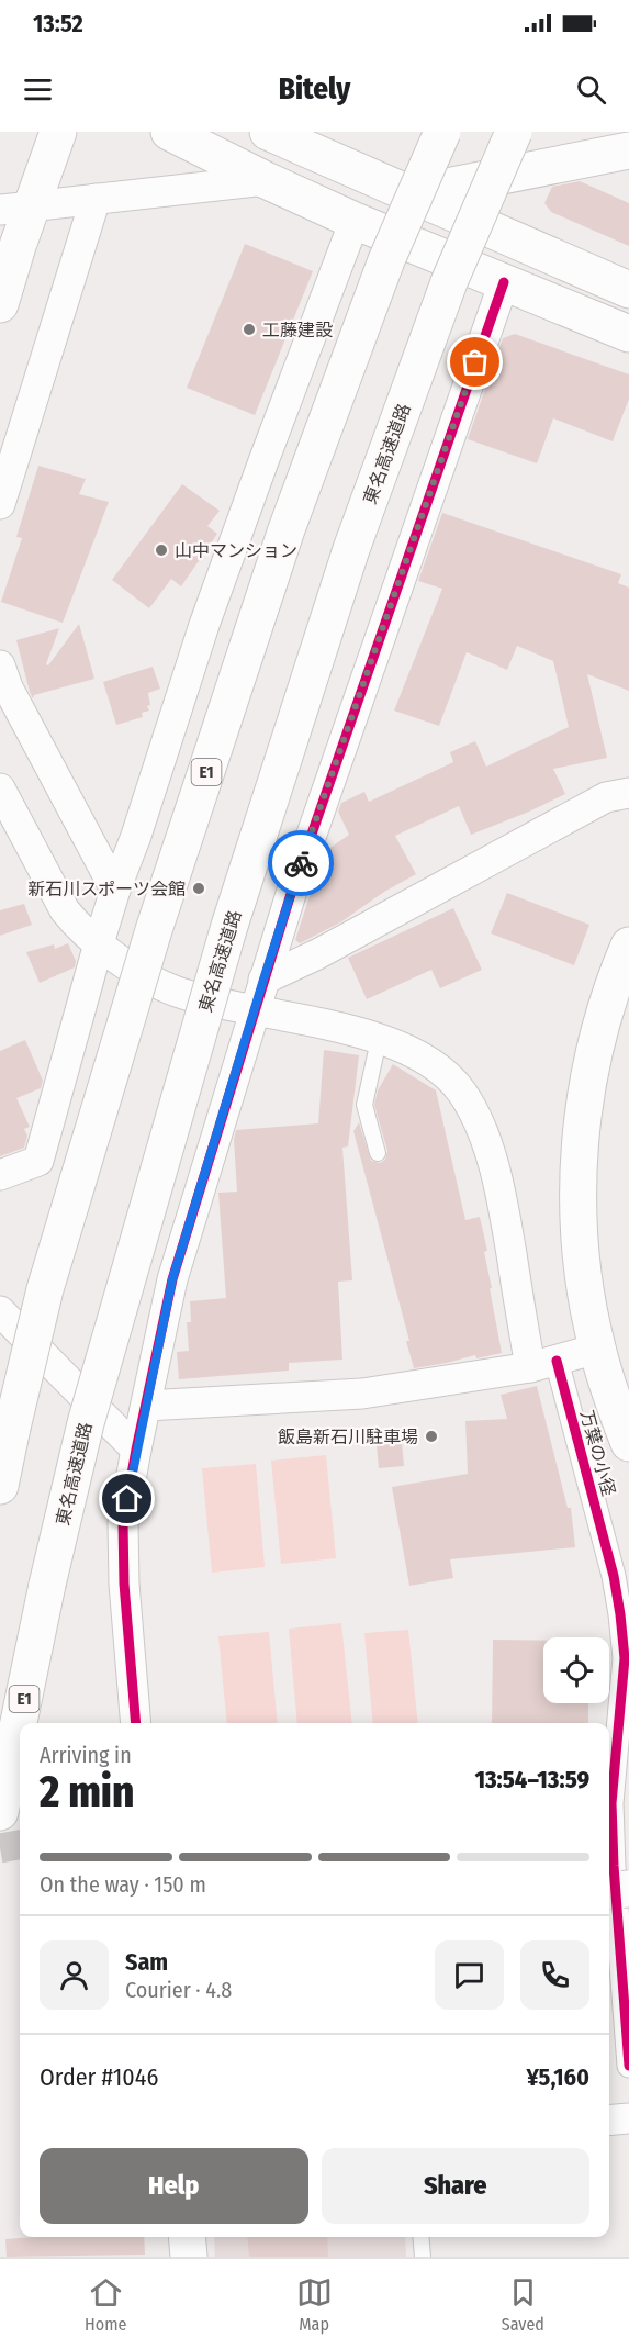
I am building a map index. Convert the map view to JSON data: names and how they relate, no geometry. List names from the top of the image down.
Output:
{
  "streets": {
    "main road": ["東名高速道路", "E1"],
    "street": ["万葉の小径"]
  },
  "places": [
    "工藤建設",
    "山中マンション",
    "新石川スポーツ会館",
    "飯島新石川駐車場"
  ],
  "page": {
    "status": "13:52",
    "header": "Bitely",
    "heading": ["2 min", "Arriving in", "13:54–13:59"],
    "panel": [
      "Sam",
      "Courier · 4.8",
      "Order #1046",
      "¥5,160"
    ],
    "bar": "On the way · 150 m",
    "buttons": ["Help", "Share"],
    "tabs": ["Home", "Map", "Saved"]
  }
}
